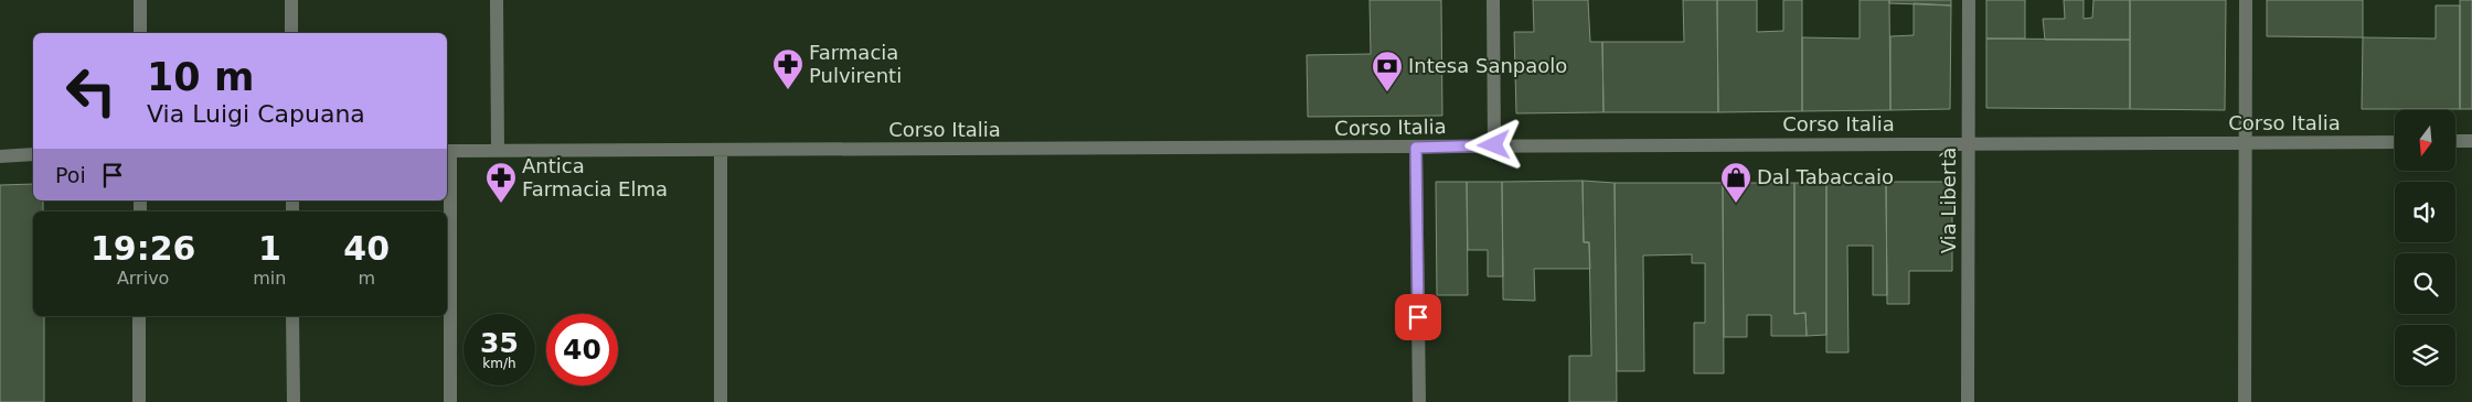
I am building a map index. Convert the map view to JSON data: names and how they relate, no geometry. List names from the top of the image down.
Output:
{
  "streets": {
    "street": ["Corso Italia", "Via Libertà"]
  },
  "crossings": [
    ["Corso Italia", "Via Libertà"]
  ],
  "places": {
    "pharmacy": ["Farmacia Pulvirenti", "Antica Farmacia Elma"],
    "bank": ["Intesa Sanpaolo"],
    "shop": ["Dal Tabaccaio"]
  },
  "north": "bottom",
  "page": {
    "turn": ["10 m", "Via Luigi Capuana"],
    "then": "Poi",
    "eta": [
      "19:26",
      "Arrivo",
      "1",
      "min",
      "40",
      "m"
    ],
    "speed": "35 km/h",
    "limit": "40"
  }
}
